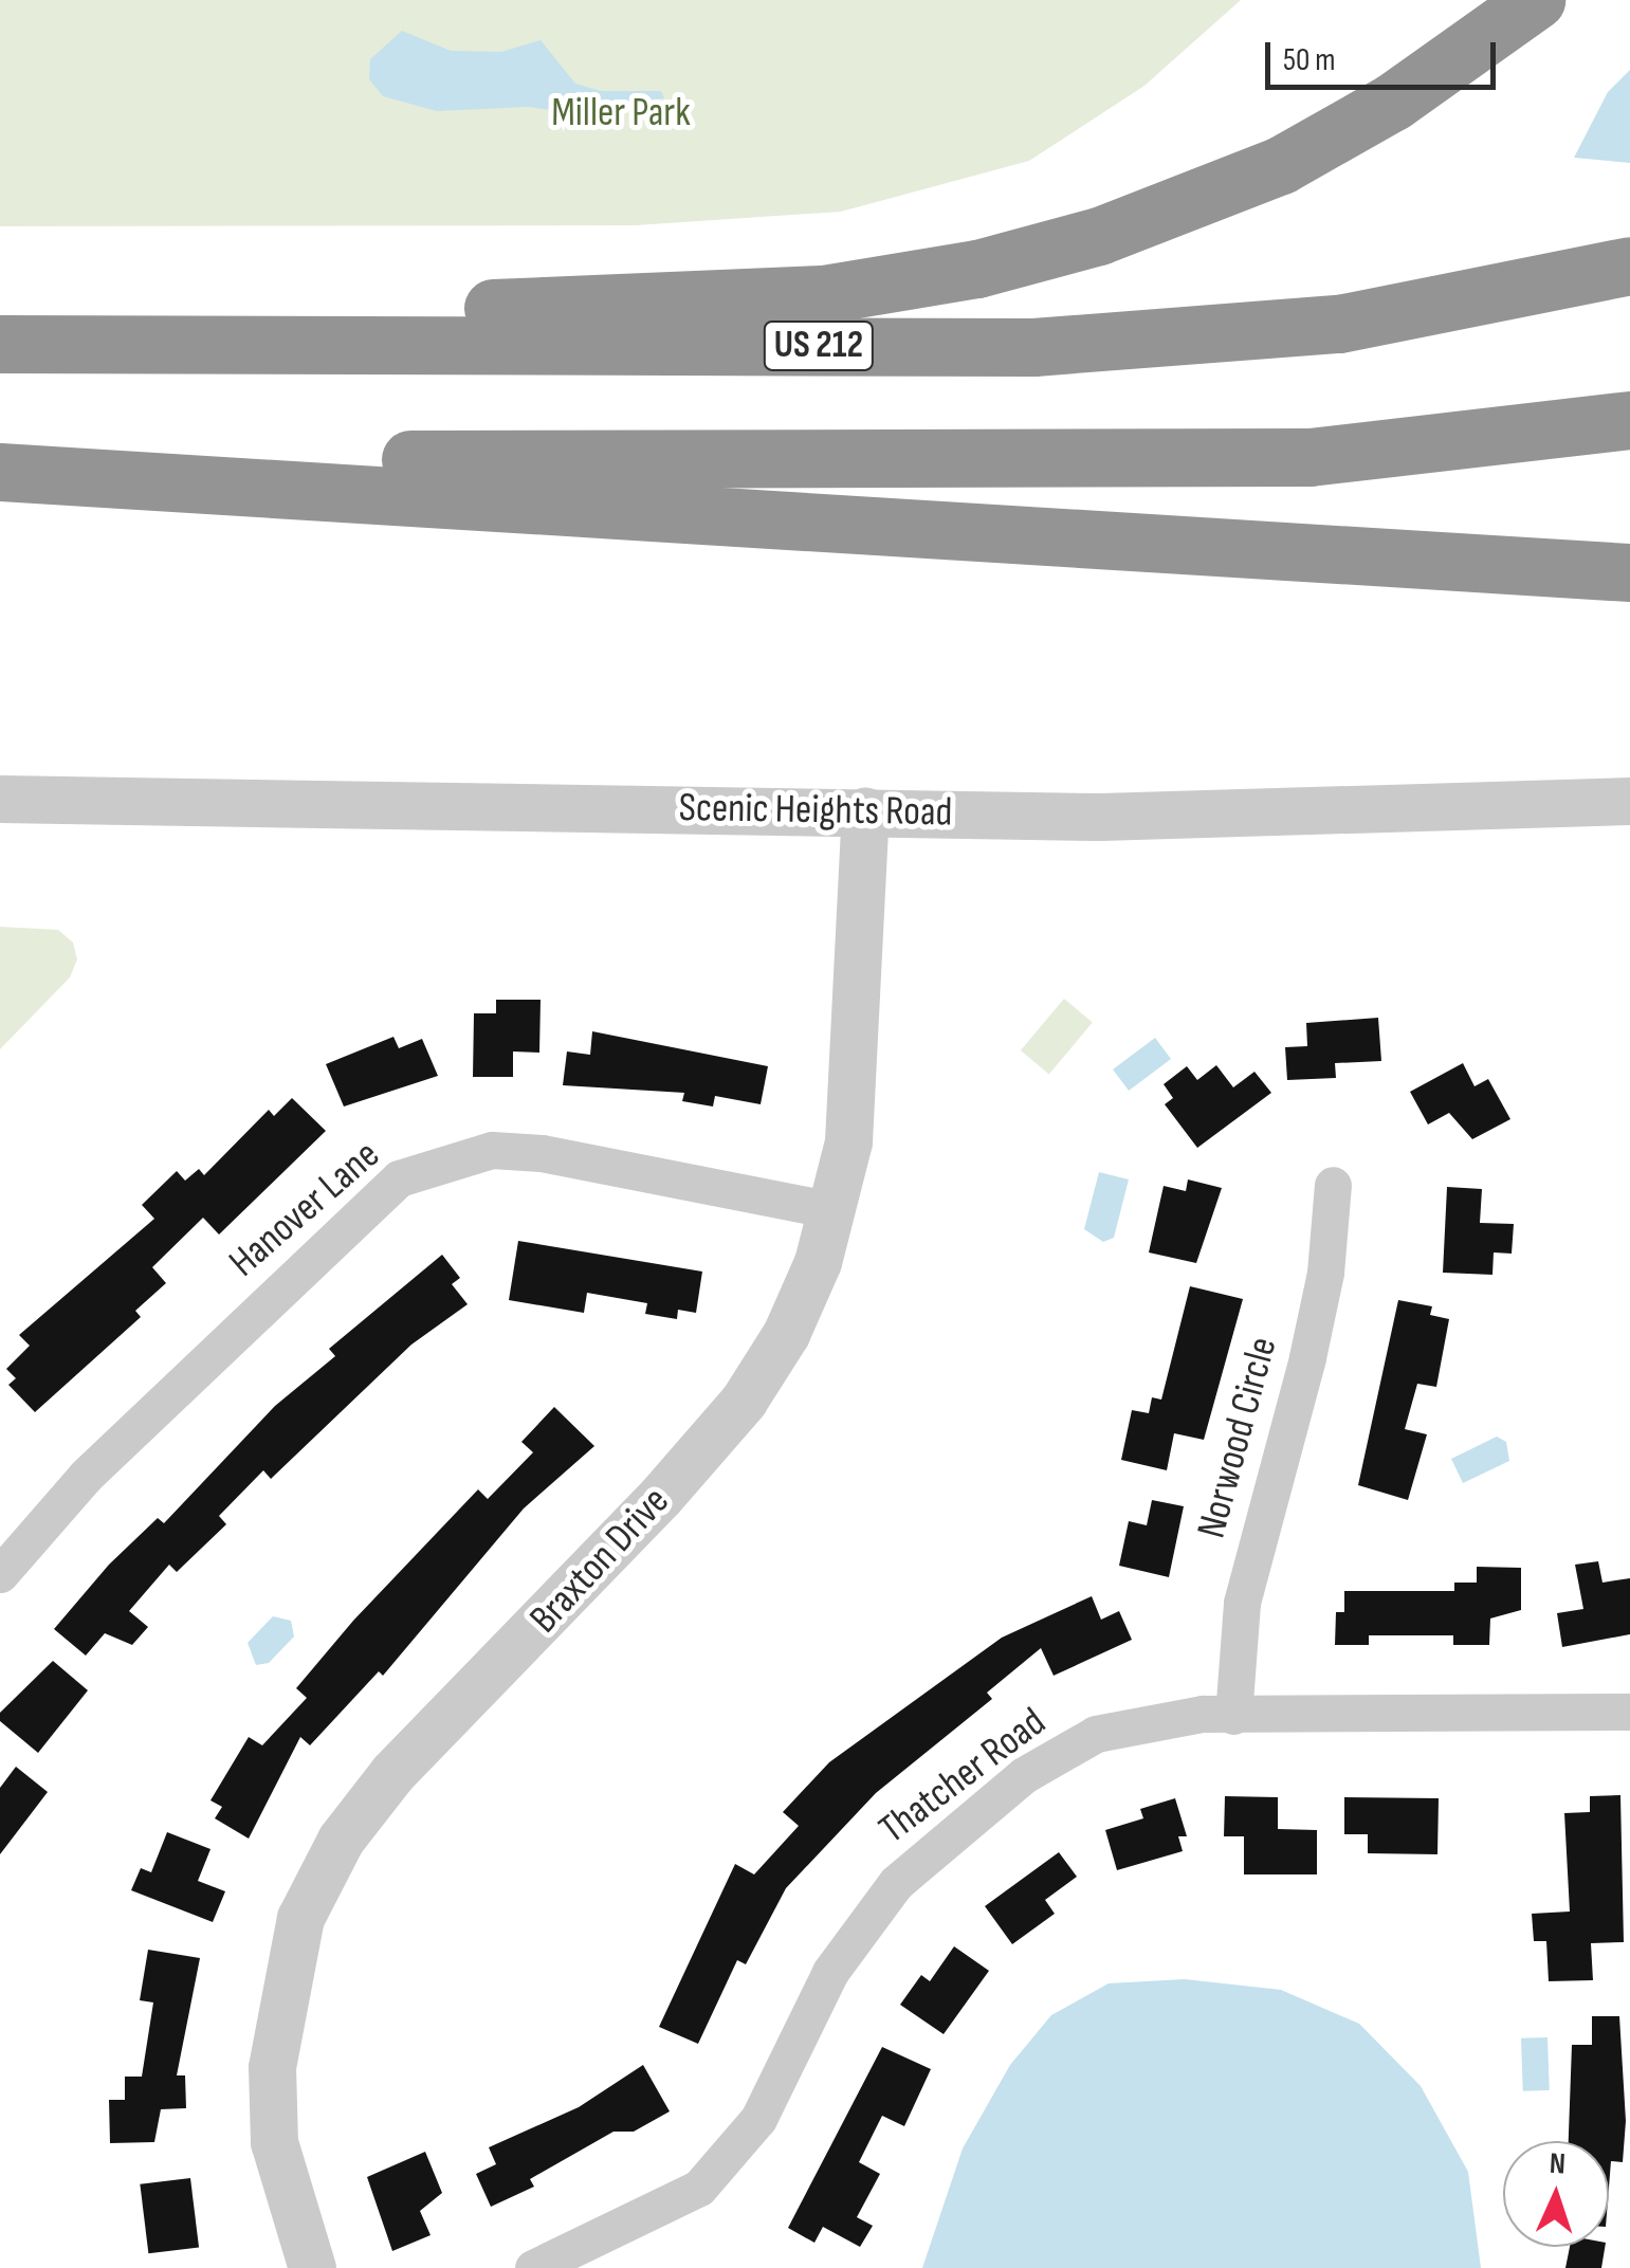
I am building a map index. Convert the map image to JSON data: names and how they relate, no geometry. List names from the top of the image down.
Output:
{
  "streets": {
    "highway": ["US 212"],
    "street": [
      "Scenic Heights Road",
      "Hanover Lane",
      "Norwood Circle",
      "Braxton Drive",
      "Thatcher Road"
    ]
  },
  "crossings": [
    ["Scenic Heights Road", "Braxton Drive"],
    ["Hanover Lane", "Braxton Drive"],
    ["Norwood Circle", "Thatcher Road"]
  ],
  "parks": ["Miller Park"],
  "scale_bar": "50 m",
  "north": "top"
}
